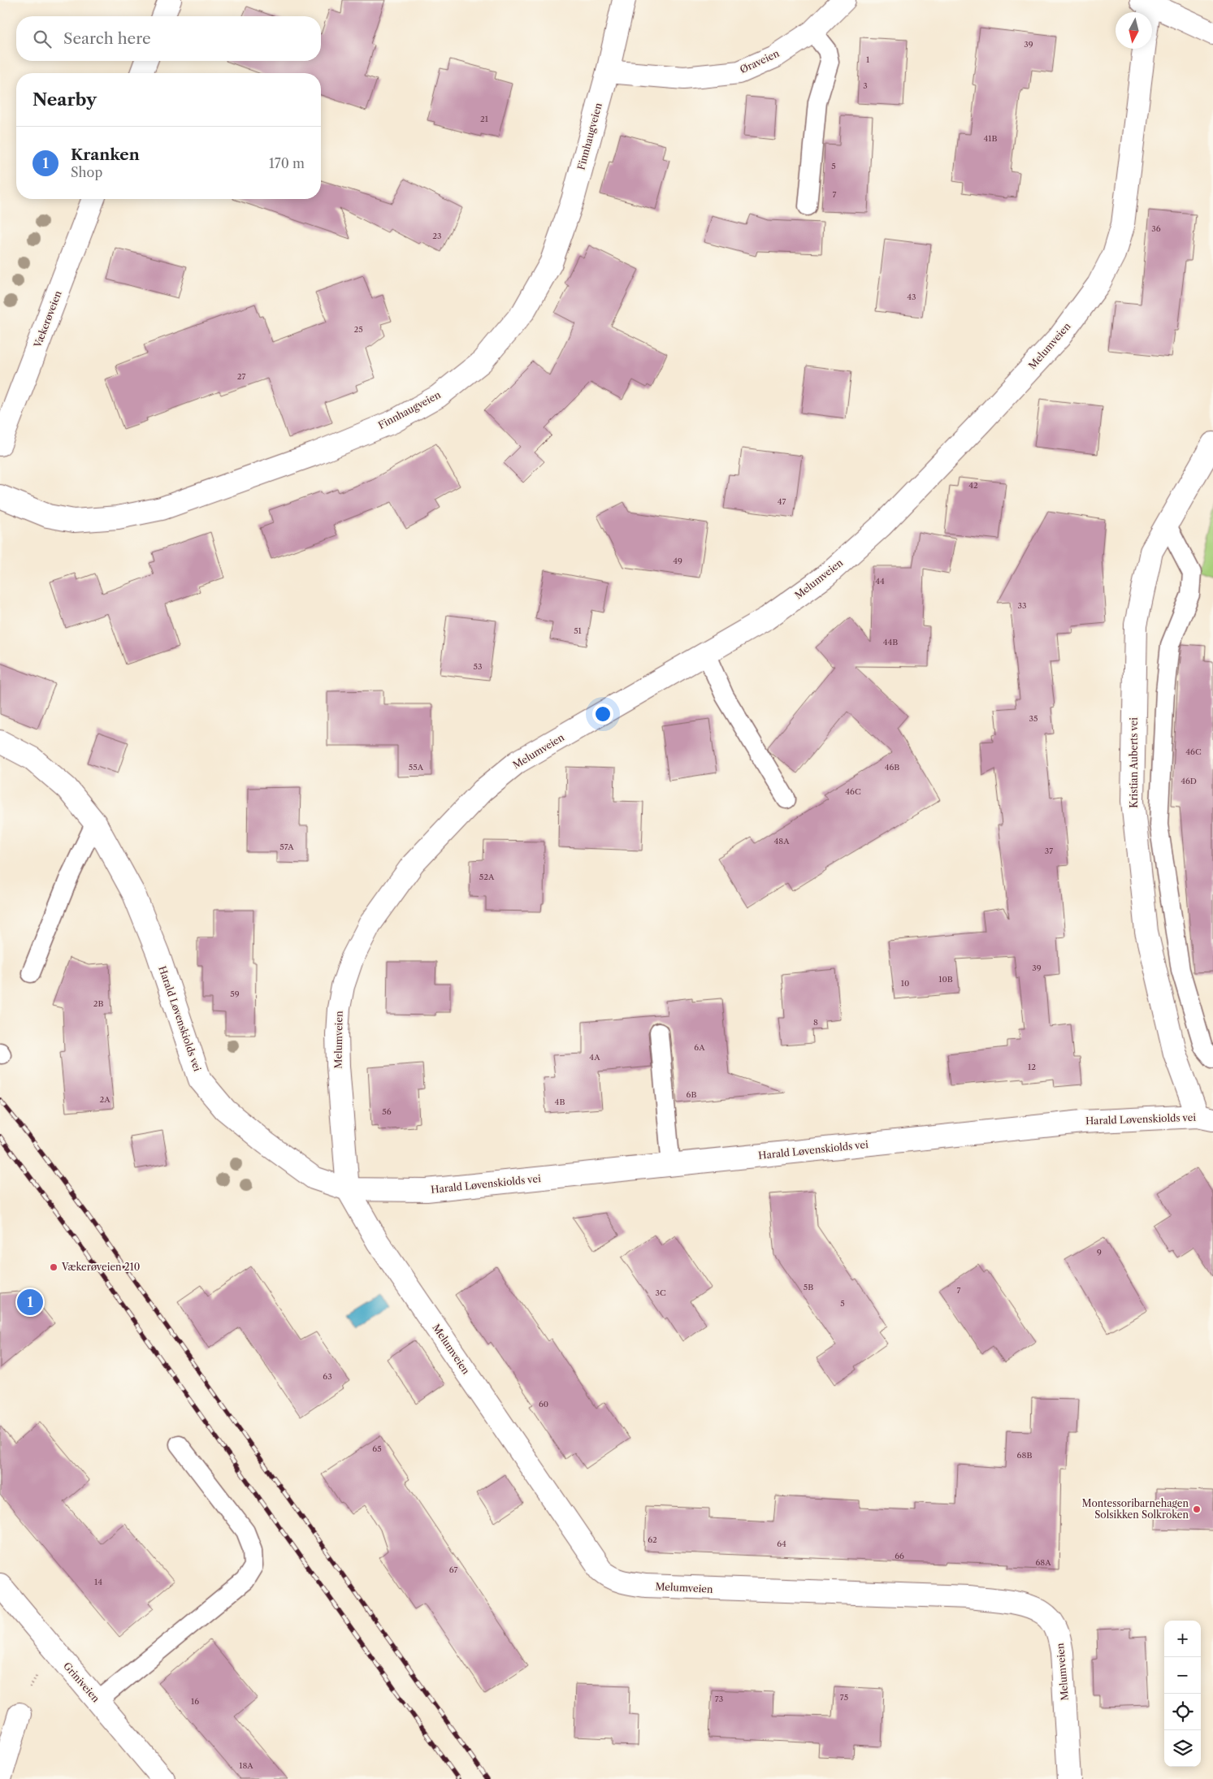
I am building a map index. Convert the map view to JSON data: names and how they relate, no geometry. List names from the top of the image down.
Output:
{
  "streets": {
    "street": [
      "Øraveien",
      "Finnhaugveien",
      "Vækerøveien",
      "Melumveien",
      "Kristian Auberts vei",
      "Harald Løvenskiolds vei",
      "Griniveien"
    ]
  },
  "crossings": [
    ["Øraveien", "Finnhaugveien"],
    ["Melumveien", "Harald Løvenskiolds vei"],
    ["Kristian Auberts vei", "Harald Løvenskiolds vei"]
  ],
  "places": ["Vækerøveien 210", "Montessoribarnehagen Solsikken Solkroken"],
  "house_numbers": [
    "39",
    "1",
    "3",
    "21",
    "41B",
    "5",
    "7",
    "36",
    "23",
    "43",
    "25",
    "27",
    "42",
    "47",
    "49",
    "44",
    "33",
    "51",
    "44B",
    "53",
    "35",
    "46C",
    "55A",
    "46B",
    "46D",
    "46C",
    "48A",
    "57A",
    "37",
    "52A",
    "39",
    "10B",
    "10",
    "59",
    "2B",
    "8",
    "6A",
    "4A",
    "12",
    "6B",
    "2A",
    "4B",
    "56",
    "9",
    "5B",
    "7",
    "3C",
    "5",
    "63",
    "60",
    "65",
    "68B",
    "62",
    "64",
    "66",
    "68A",
    "67",
    "14",
    "75",
    "73",
    "16",
    "18A"
  ],
  "north": "bottom",
  "page": {
    "search": "Search here",
    "heading": "Nearby",
    "list": [
      {
        "mark": "1",
        "name": "Kranken",
        "note": "Shop",
        "value": "170 m"
      }
    ],
    "pins": "1",
    "map_buttons": ["+", "−"]
  }
}
